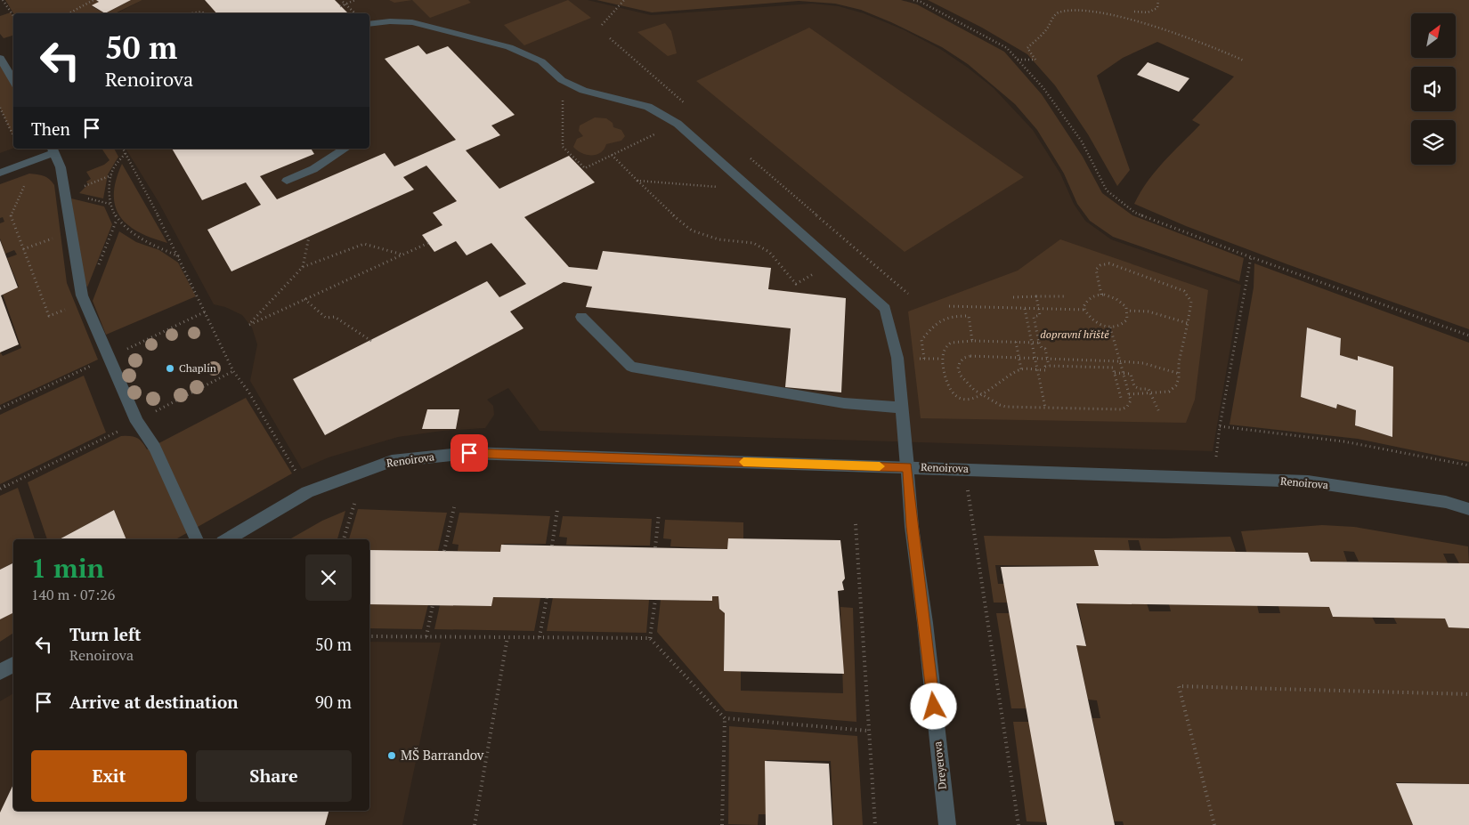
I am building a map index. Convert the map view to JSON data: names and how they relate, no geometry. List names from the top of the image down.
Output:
{
  "streets": {
    "street": ["Renoirova", "Dreyerova"]
  },
  "crossings": [
    ["Renoirova", "Dreyerova"]
  ],
  "parks": ["dopravní hřiště"],
  "places": ["Chaplin", "MŠ Barrandov"],
  "north": "top right",
  "page": {
    "turn": ["50 m", "Renoirova"],
    "then": "Then",
    "heading": ["1 min", "140 m · 07:26"],
    "list": [
      {
        "name": "Turn left",
        "note": "Renoirova",
        "value": "50 m"
      },
      {
        "name": "Arrive at destination",
        "value": "90 m"
      }
    ],
    "buttons": ["Exit", "Share"]
  }
}
